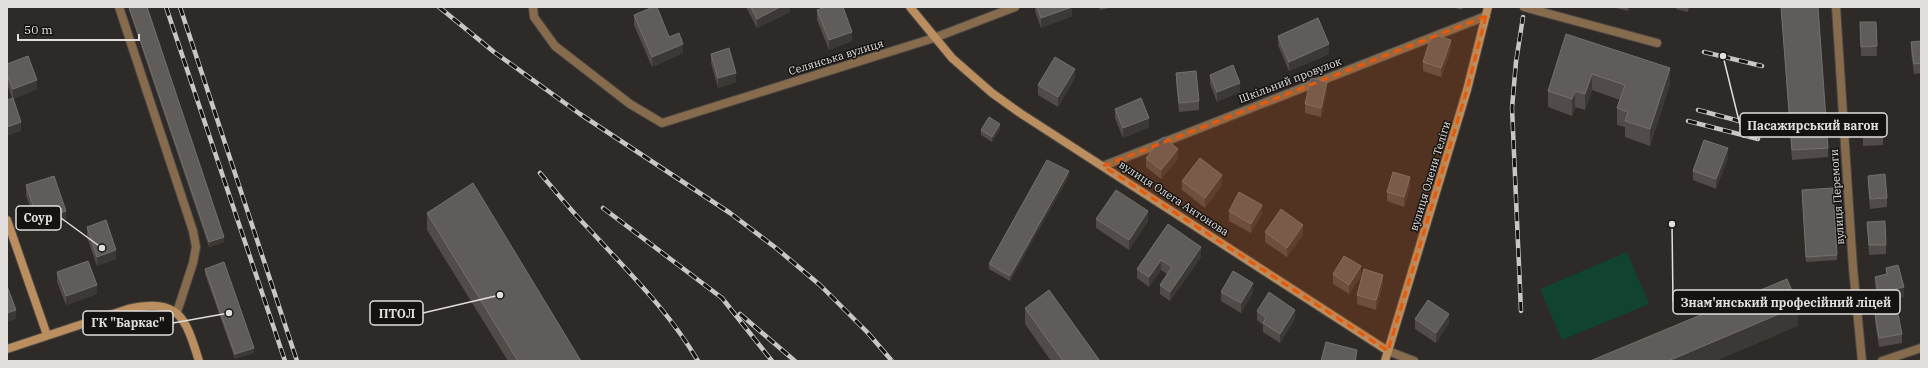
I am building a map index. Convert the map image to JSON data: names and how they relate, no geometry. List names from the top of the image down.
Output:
{
  "streets": {
    "street": [
      "Селянська вулиця",
      "Шкільний провулок",
      "вулиця Олени Теліги",
      "вулиця Перемоги",
      "вулиця Олега Антонова"
    ]
  },
  "crossings": [
    ["Селянська вулиця", "вулиця Олега Антонова"],
    ["Шкільний провулок", "вулиця Олени Теліги"],
    ["Шкільний провулок", "вулиця Олега Антонова"],
    ["вулиця Олени Теліги", "вулиця Олега Антонова"]
  ],
  "places": [
    "Пасажирський вагон",
    "Знам'янський професійний ліцей",
    "Соур",
    "ПТОЛ",
    "ГК \"Баркас\""
  ],
  "scale_bar": "50 m"
}
